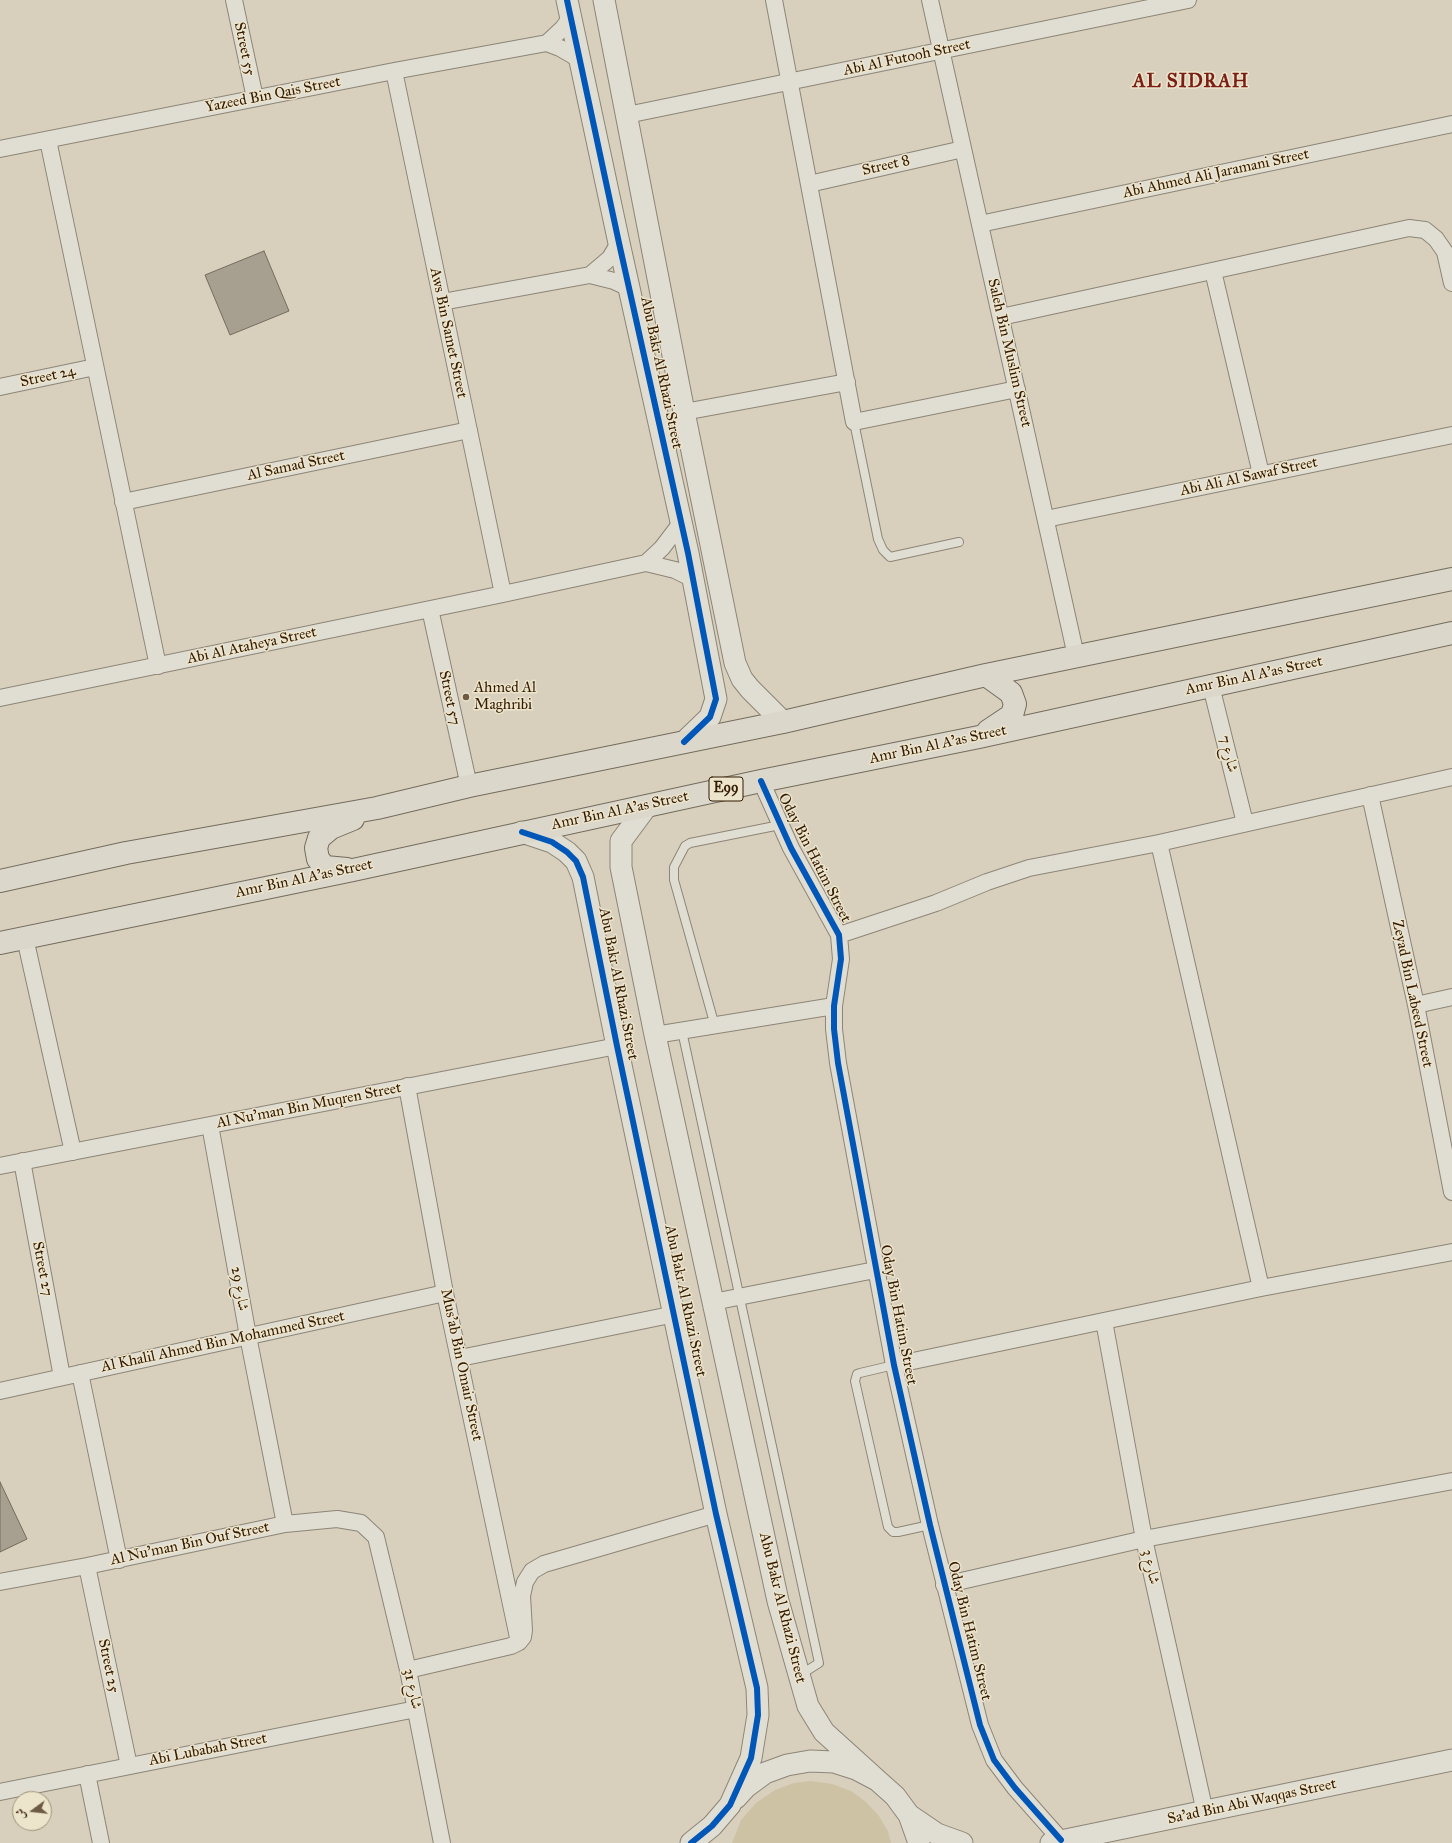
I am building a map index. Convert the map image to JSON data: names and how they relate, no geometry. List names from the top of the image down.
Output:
{
  "streets": {
    "main road": ["Amr Bin Al A'as Street", "E99"],
    "street": [
      "Street 55",
      "Abi Al Futooh Street",
      "Yazeed Bin Qais Street",
      "Street 8",
      "Abi Ahmed Ali Jaramani Street",
      "Aws Bin Samet Street",
      "Saleh Bin Muslim Street",
      "Abu Bakr Al Rhazi Street",
      "Street 24",
      "Al Samad Street",
      "Abi Ali Al Sawaf Street",
      "Abi Al Ataheya Street",
      "Street 57",
      "شارع 7",
      "Oday Bin Hatim Street",
      "Zeyad Bin Labeed Street",
      "Al Nu'man Bin Muqren Street",
      "Street 27",
      "شارع 29",
      "Al Khalil Ahmed Bin Mohammed Street",
      "Mus'ab Bin Omair Street",
      "Al Nu'man Bin Ouf Street",
      "شارع 3",
      "Street 25",
      "شارع 31",
      "Abi Lubabah Street",
      "Sa'ad Bin Abi Waqqas Street"
    ]
  },
  "crossings": [
    ["Street 55", "Yazeed Bin Qais Street"],
    ["Abi Al Futooh Street", "Saleh Bin Muslim Street"],
    ["Abi Al Futooh Street", "Abu Bakr Al Rhazi Street"],
    ["Yazeed Bin Qais Street", "Aws Bin Samet Street"],
    ["Street 8", "Saleh Bin Muslim Street"],
    ["Abi Ahmed Ali Jaramani Street", "Saleh Bin Muslim Street"],
    ["Aws Bin Samet Street", "Al Samad Street"],
    ["Aws Bin Samet Street", "Abi Al Ataheya Street"],
    ["Saleh Bin Muslim Street", "Abi Ali Al Sawaf Street"],
    ["Abu Bakr Al Rhazi Street", "Amr Bin Al A'as Street"],
    ["Abu Bakr Al Rhazi Street", "Al Nu'man Bin Muqren Street"],
    ["Abi Al Ataheya Street", "Street 57"],
    ["Amr Bin Al A'as Street", "شارع 7"],
    ["Amr Bin Al A'as Street", "Oday Bin Hatim Street"],
    ["Oday Bin Hatim Street", "Sa'ad Bin Abi Waqqas Street"],
    ["Al Nu'man Bin Muqren Street", "Street 27"],
    ["Al Nu'man Bin Muqren Street", "شارع 29"],
    ["Al Nu'man Bin Muqren Street", "Mus'ab Bin Omair Street"],
    ["Street 27", "Al Khalil Ahmed Bin Mohammed Street"],
    ["شارع 29", "Al Khalil Ahmed Bin Mohammed Street"],
    ["شارع 29", "Al Nu'man Bin Ouf Street"],
    ["Al Khalil Ahmed Bin Mohammed Street", "Mus'ab Bin Omair Street"],
    ["Al Nu'man Bin Ouf Street", "Street 25"],
    ["Al Nu'man Bin Ouf Street", "شارع 31"],
    ["شارع 3", "Sa'ad Bin Abi Waqqas Street"],
    ["Street 25", "Abi Lubabah Street"],
    ["شارع 31", "Abi Lubabah Street"]
  ],
  "districts": ["AL SIDRAH"],
  "places": ["Ahmed Al Maghribi"],
  "north": "left"
}
